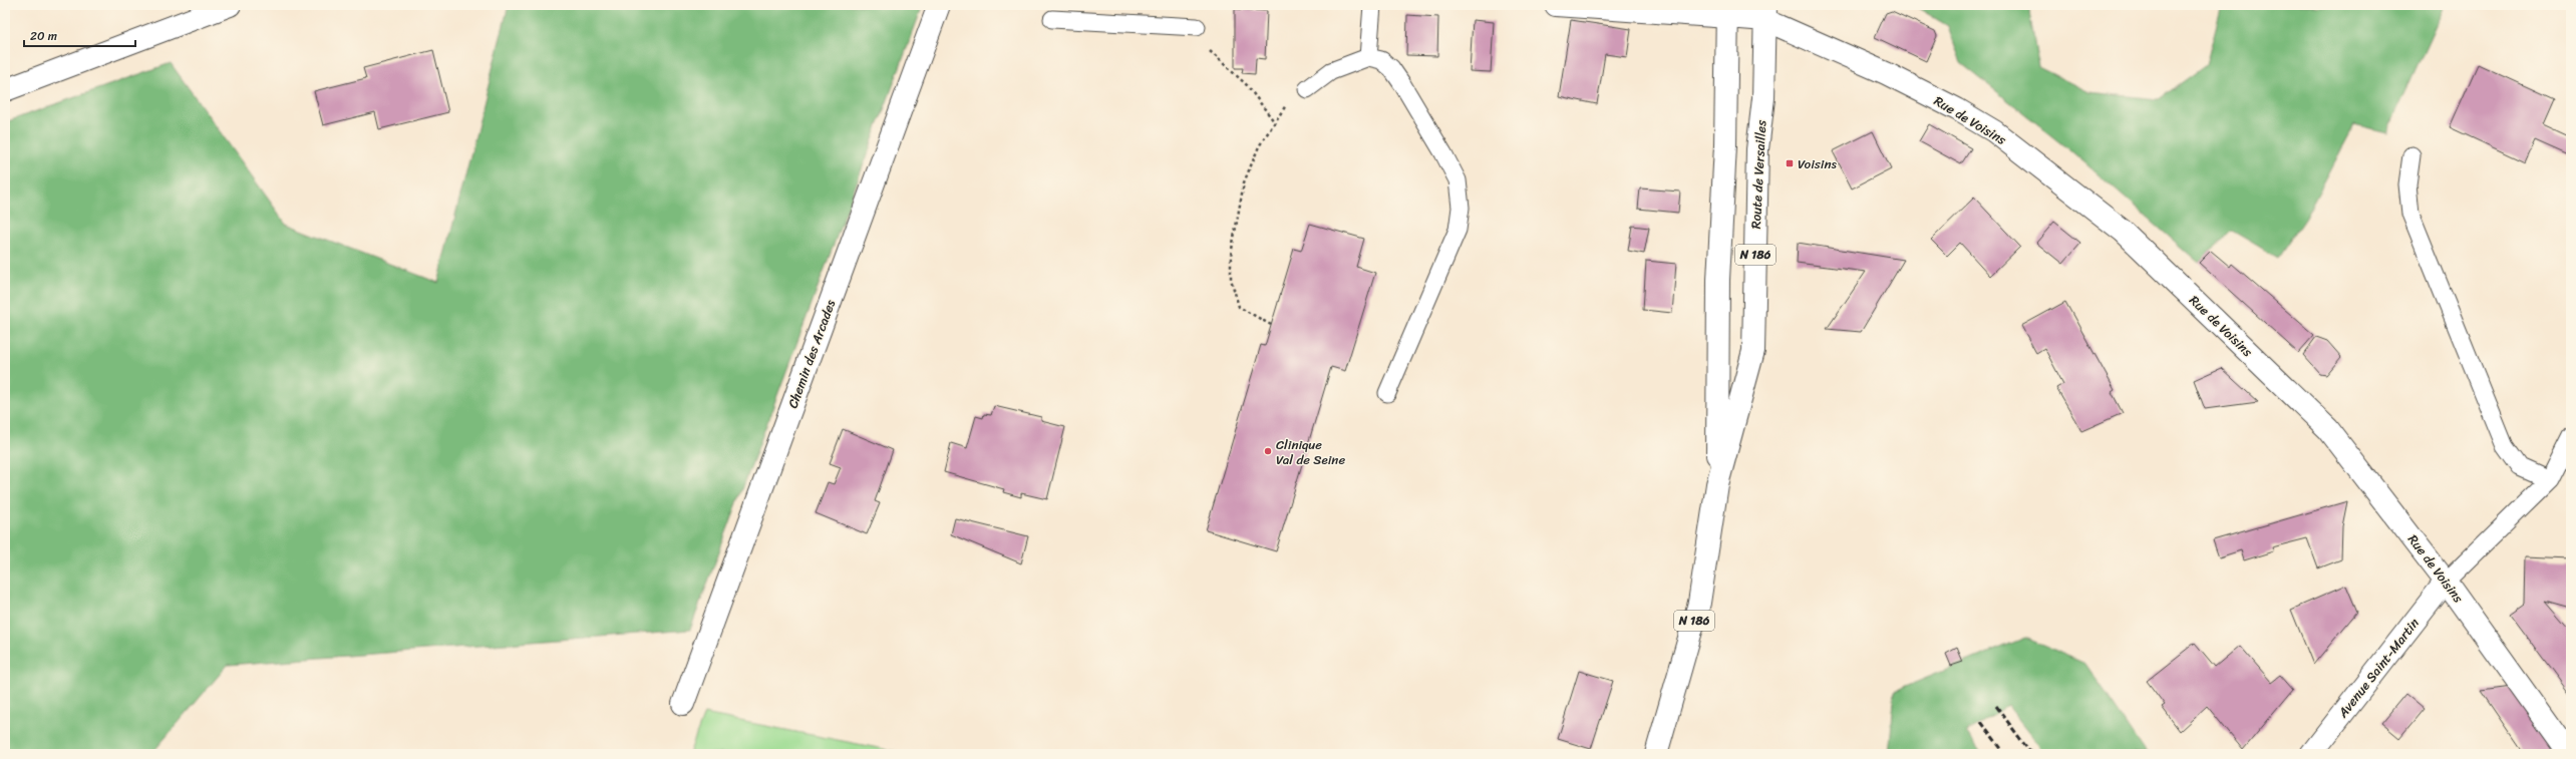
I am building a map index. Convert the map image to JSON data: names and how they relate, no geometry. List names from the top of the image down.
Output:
{
  "streets": {
    "street": [
      "Rue de Voisins",
      "Route de Versailles",
      "N 186",
      "Chemin des Arcades",
      "Avenue Saint-Martin"
    ]
  },
  "crossings": [
    ["Rue de Voisins", "Route de Versailles"],
    ["Rue de Voisins", "Avenue Saint-Martin"]
  ],
  "places": {
    "transit": ["Voisins"],
    "other": ["Clinique Val de Seine"]
  },
  "scale_bar": "20 m"
}
